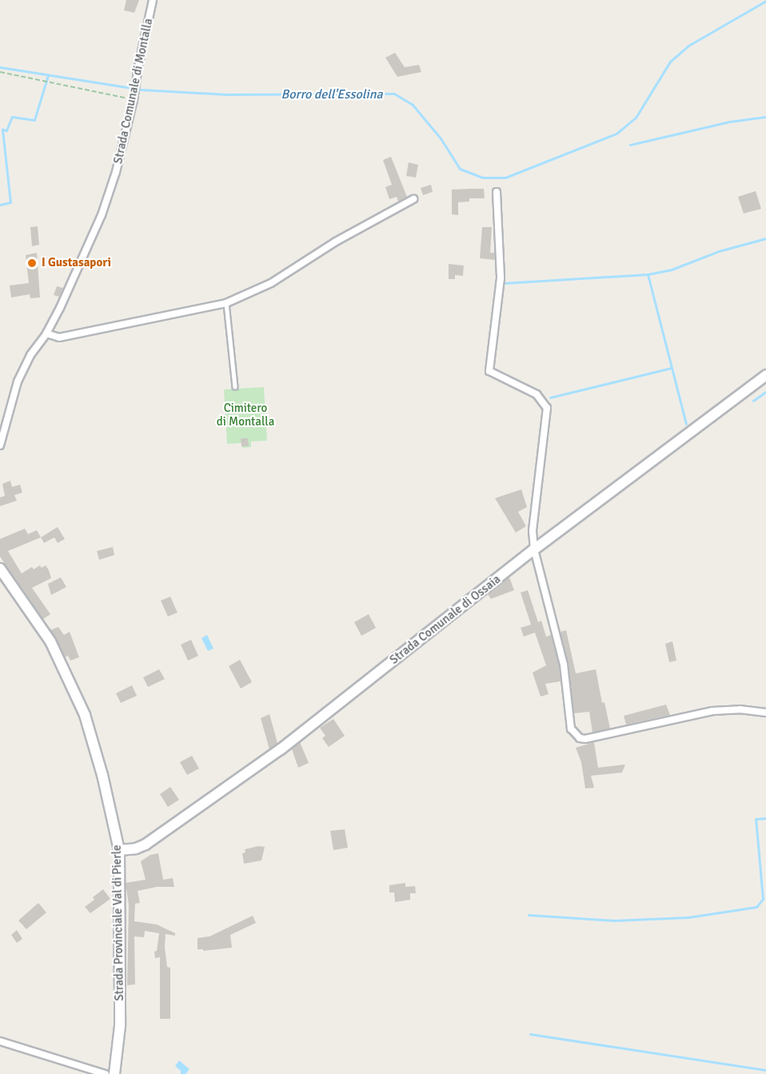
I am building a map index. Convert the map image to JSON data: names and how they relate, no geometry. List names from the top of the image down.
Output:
{
  "streets": {
    "street": ["Strada Comunale di Montalla", "Strada Comunale di Ossaia", "Strada Provinciale Val di Pierle"]
  },
  "crossings": [
    ["Strada Comunale di Ossaia", "Strada Provinciale Val di Pierle"]
  ],
  "water": ["Borro dell'Essolina"],
  "parks": ["Cimitero di Montalla"],
  "places": ["I Gustasapori"]
}
